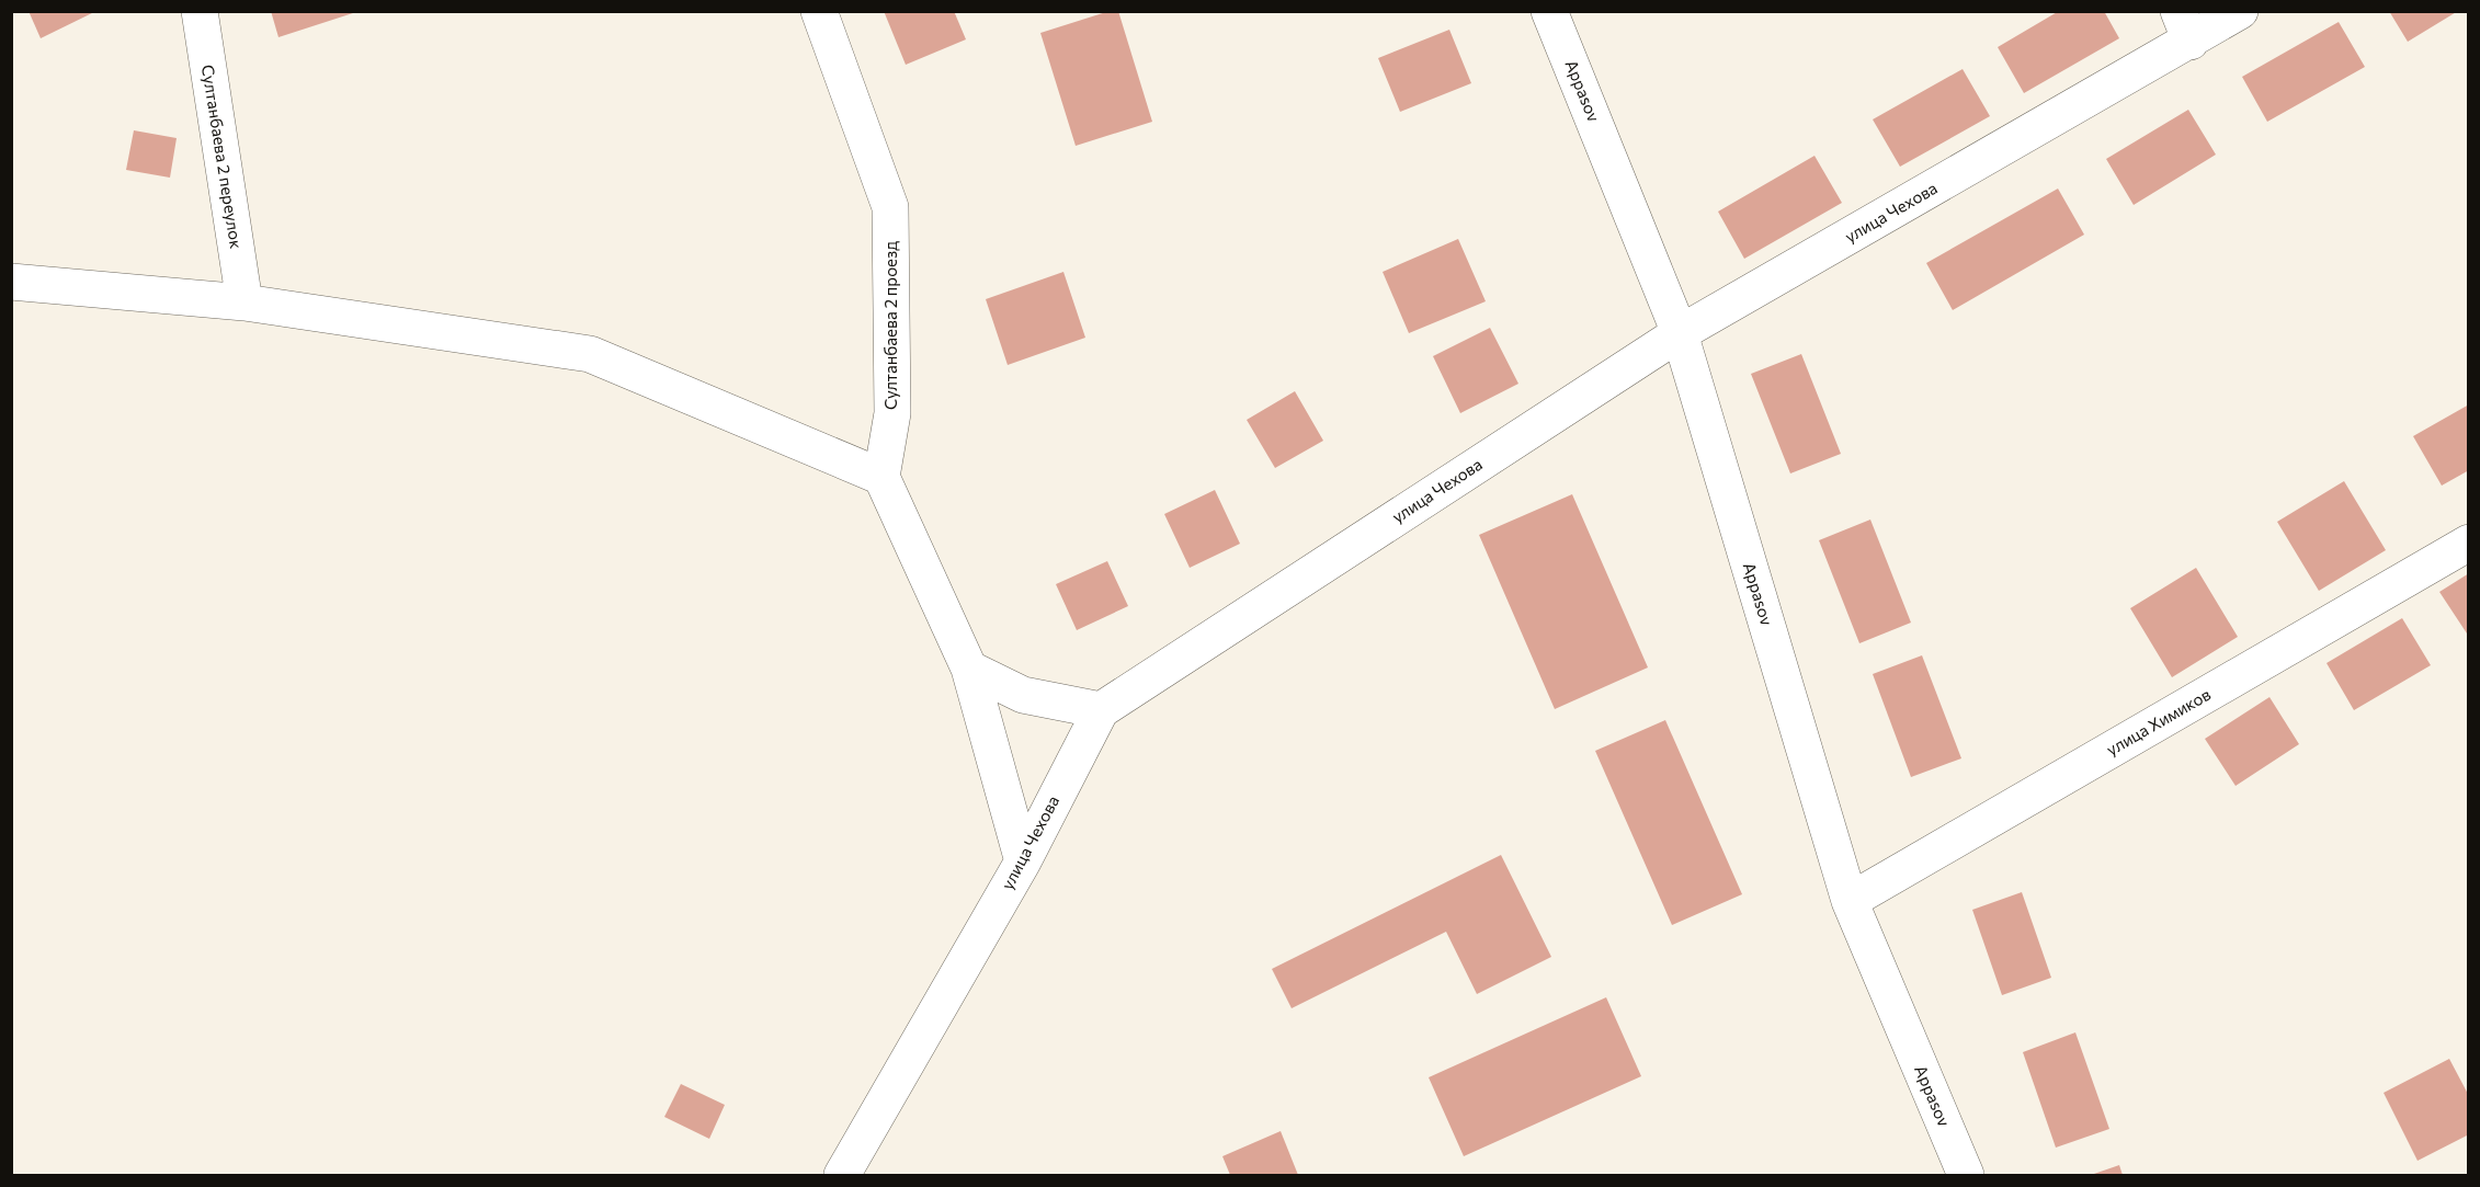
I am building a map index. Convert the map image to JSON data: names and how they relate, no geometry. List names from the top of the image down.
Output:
{
  "streets": {
    "street": [
      "Appasov",
      "Султанбаева 2 переулок",
      "улица Чехова",
      "Султанбаева 2 проезд",
      "улица Химиков"
    ]
  },
  "crossings": [
    ["Appasov", "улица Чехова"],
    ["Appasov", "улица Химиков"]
  ]
}
